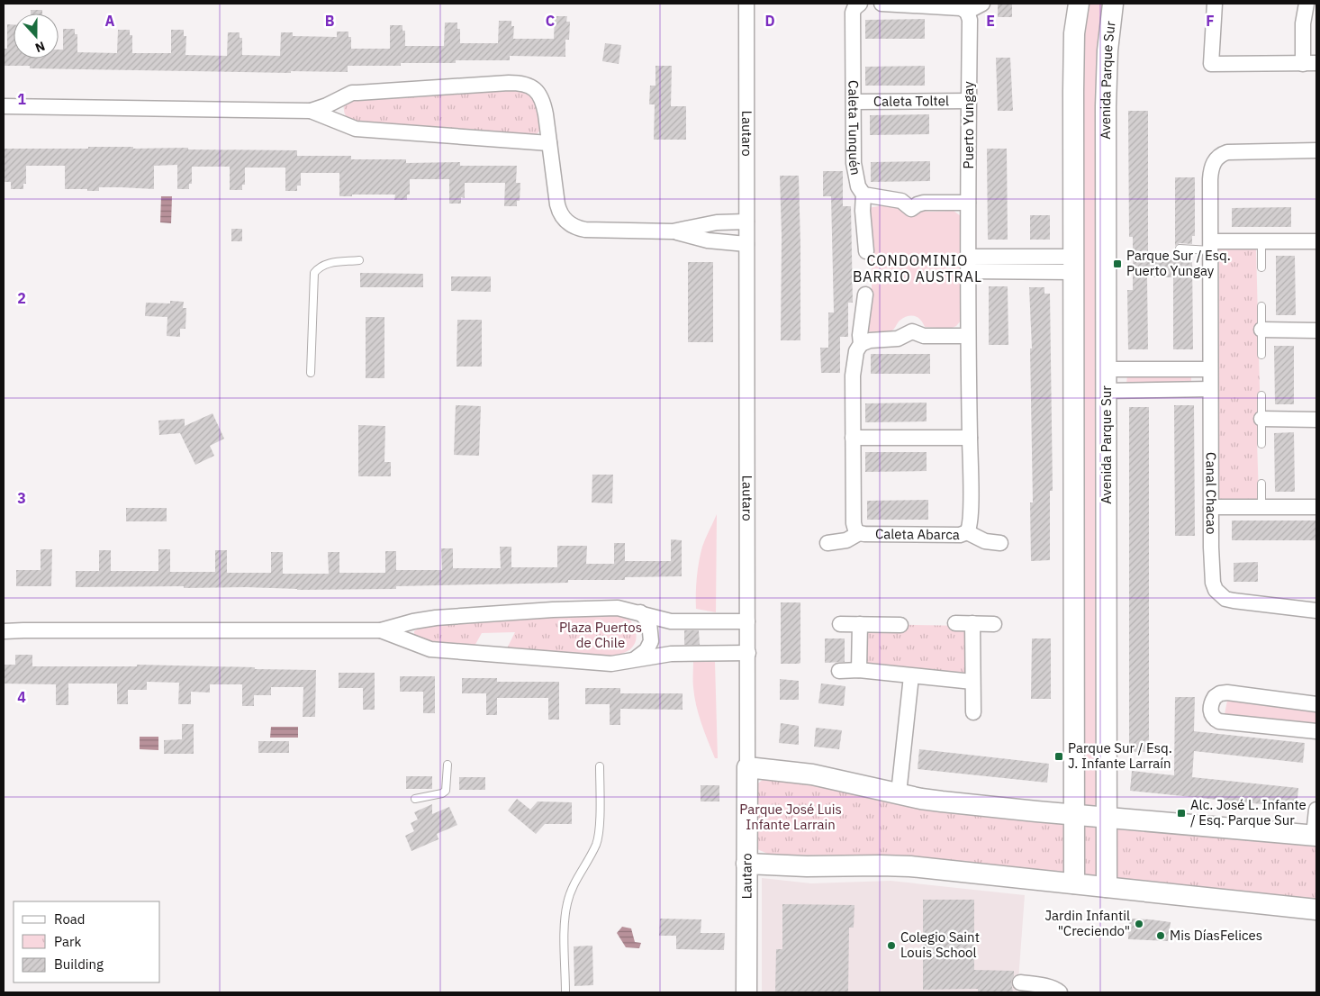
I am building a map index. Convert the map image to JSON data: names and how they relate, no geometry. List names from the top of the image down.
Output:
{
  "streets": {
    "street": [
      "Avenida Parque Sur",
      "Caleta Toltel",
      "Puerto Yungay",
      "Caleta Tunquén",
      "Lautaro",
      "Canal Chacao",
      "Caleta Abarca"
    ]
  },
  "crossings": [
    ["Caleta Toltel", "Puerto Yungay"],
    ["Caleta Toltel", "Caleta Tunquén"],
    ["Puerto Yungay", "Caleta Abarca"]
  ],
  "districts": ["CONDOMINIO BARRIO AUSTRAL"],
  "parks": ["Plaza Puertos de Chile", "Parque José Luis Infante Larrain"],
  "places": {
    "transit": ["Parque Sur / Esq. Puerto Yungay", "Parque Sur / Esq. J. Infante Larraín", "Alc. José L. Infante / Esq. Parque Sur"],
    "other": ["Jardin Infantil \"Creciendo\"", "Mis DíasFelices", "Colegio Saint Louis School"]
  },
  "legend": ["Road", "Park", "Building"],
  "north": "bottom",
  "grid": {
    "columns": [
      "A",
      "B",
      "C",
      "D",
      "E",
      "F"
    ],
    "rows": [
      "1",
      "2",
      "3",
      "4"
    ]
  }
}
